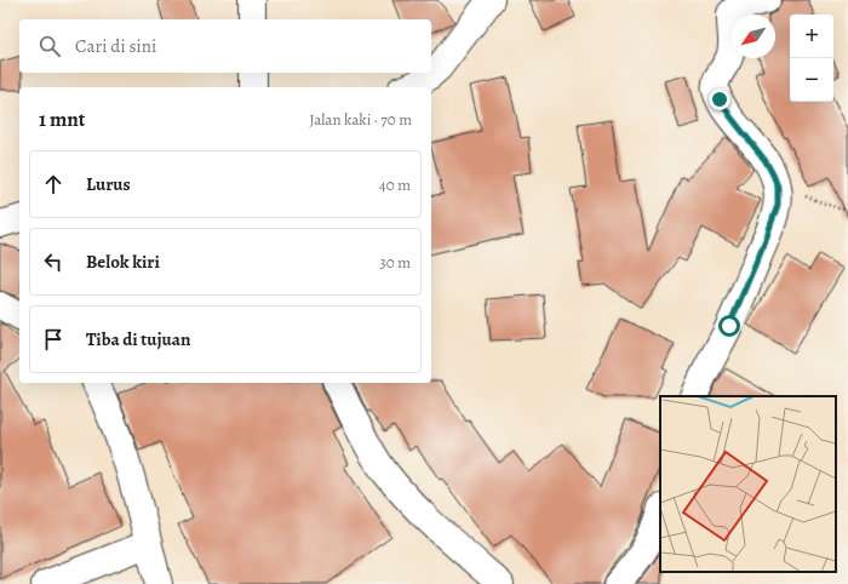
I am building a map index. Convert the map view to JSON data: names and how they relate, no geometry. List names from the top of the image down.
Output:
{
  "north": "bottom left",
  "page": {
    "map_buttons": ["+", "−"],
    "search": "Cari di sini",
    "heading": ["1 mnt", "Jalan kaki · 70 m"],
    "list": [
      ["Lurus", "40 m"],
      ["Belok kiri", "30 m"],
      "Tiba di tujuan"
    ]
  }
}
